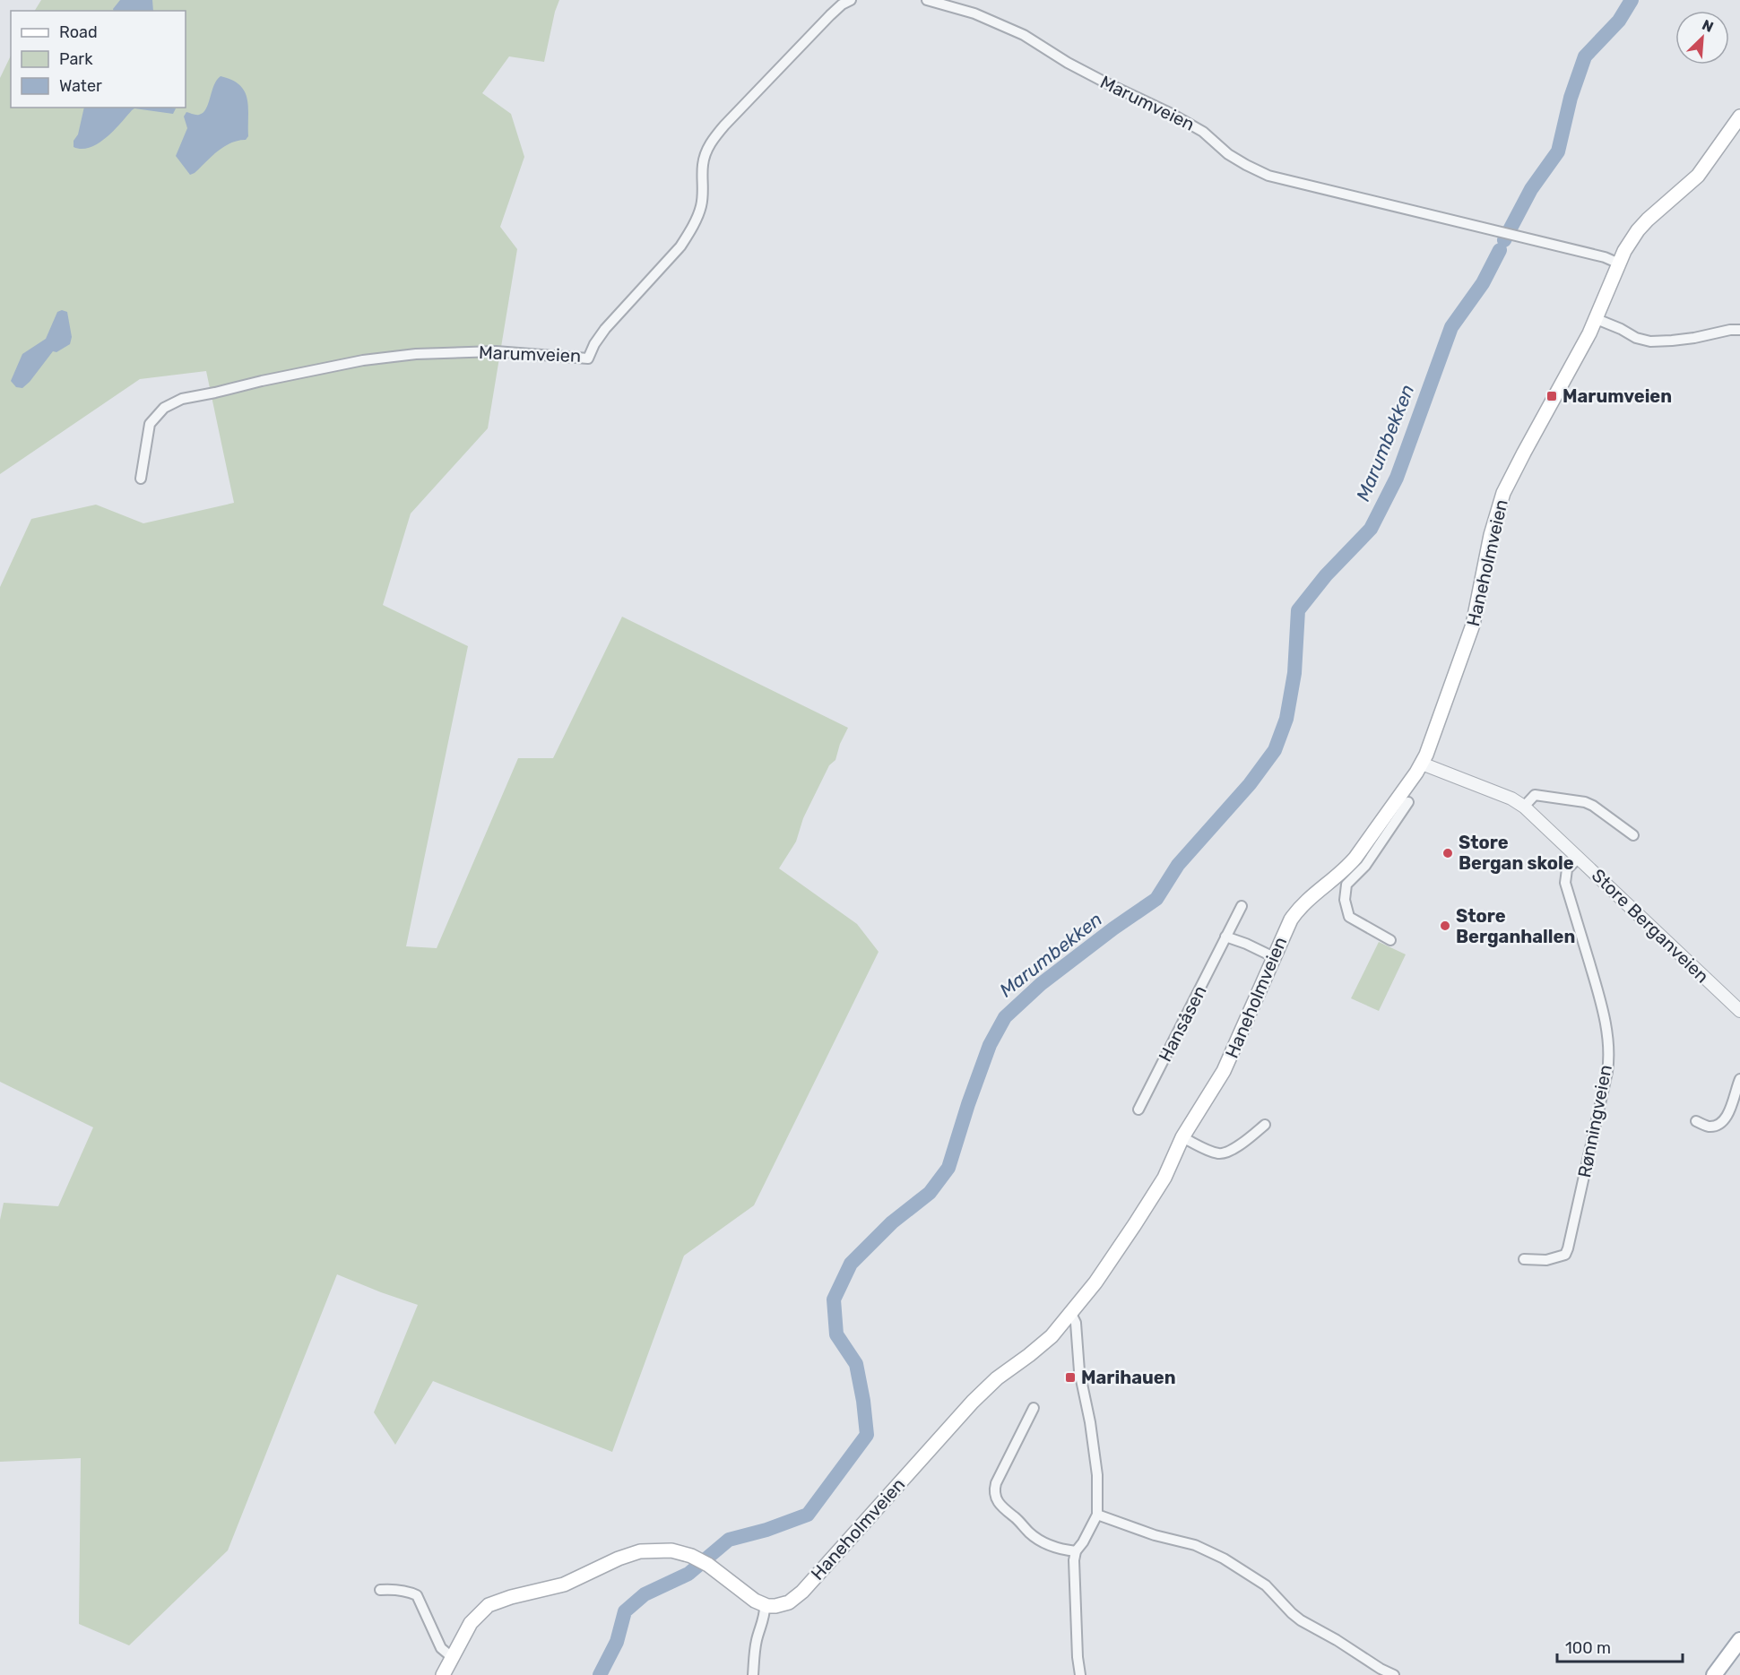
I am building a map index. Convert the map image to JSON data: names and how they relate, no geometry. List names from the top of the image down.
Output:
{
  "streets": {
    "main road": ["Haneholmveien"],
    "street": [
      "Marumveien",
      "Store Berganveien",
      "Hansåsen",
      "Rønningveien"
    ]
  },
  "crossings": [
    ["Marumveien", "Haneholmveien"],
    ["Haneholmveien", "Store Berganveien"],
    ["Store Berganveien", "Rønningveien"]
  ],
  "water": ["Marumbekken"],
  "places": {
    "transit": ["Marumveien", "Marihauen"],
    "other": ["Store Bergan skole", "Store Berganhallen"]
  },
  "legend": ["Road", "Park", "Water"],
  "scale_bar": "100 m",
  "north": "top right"
}
